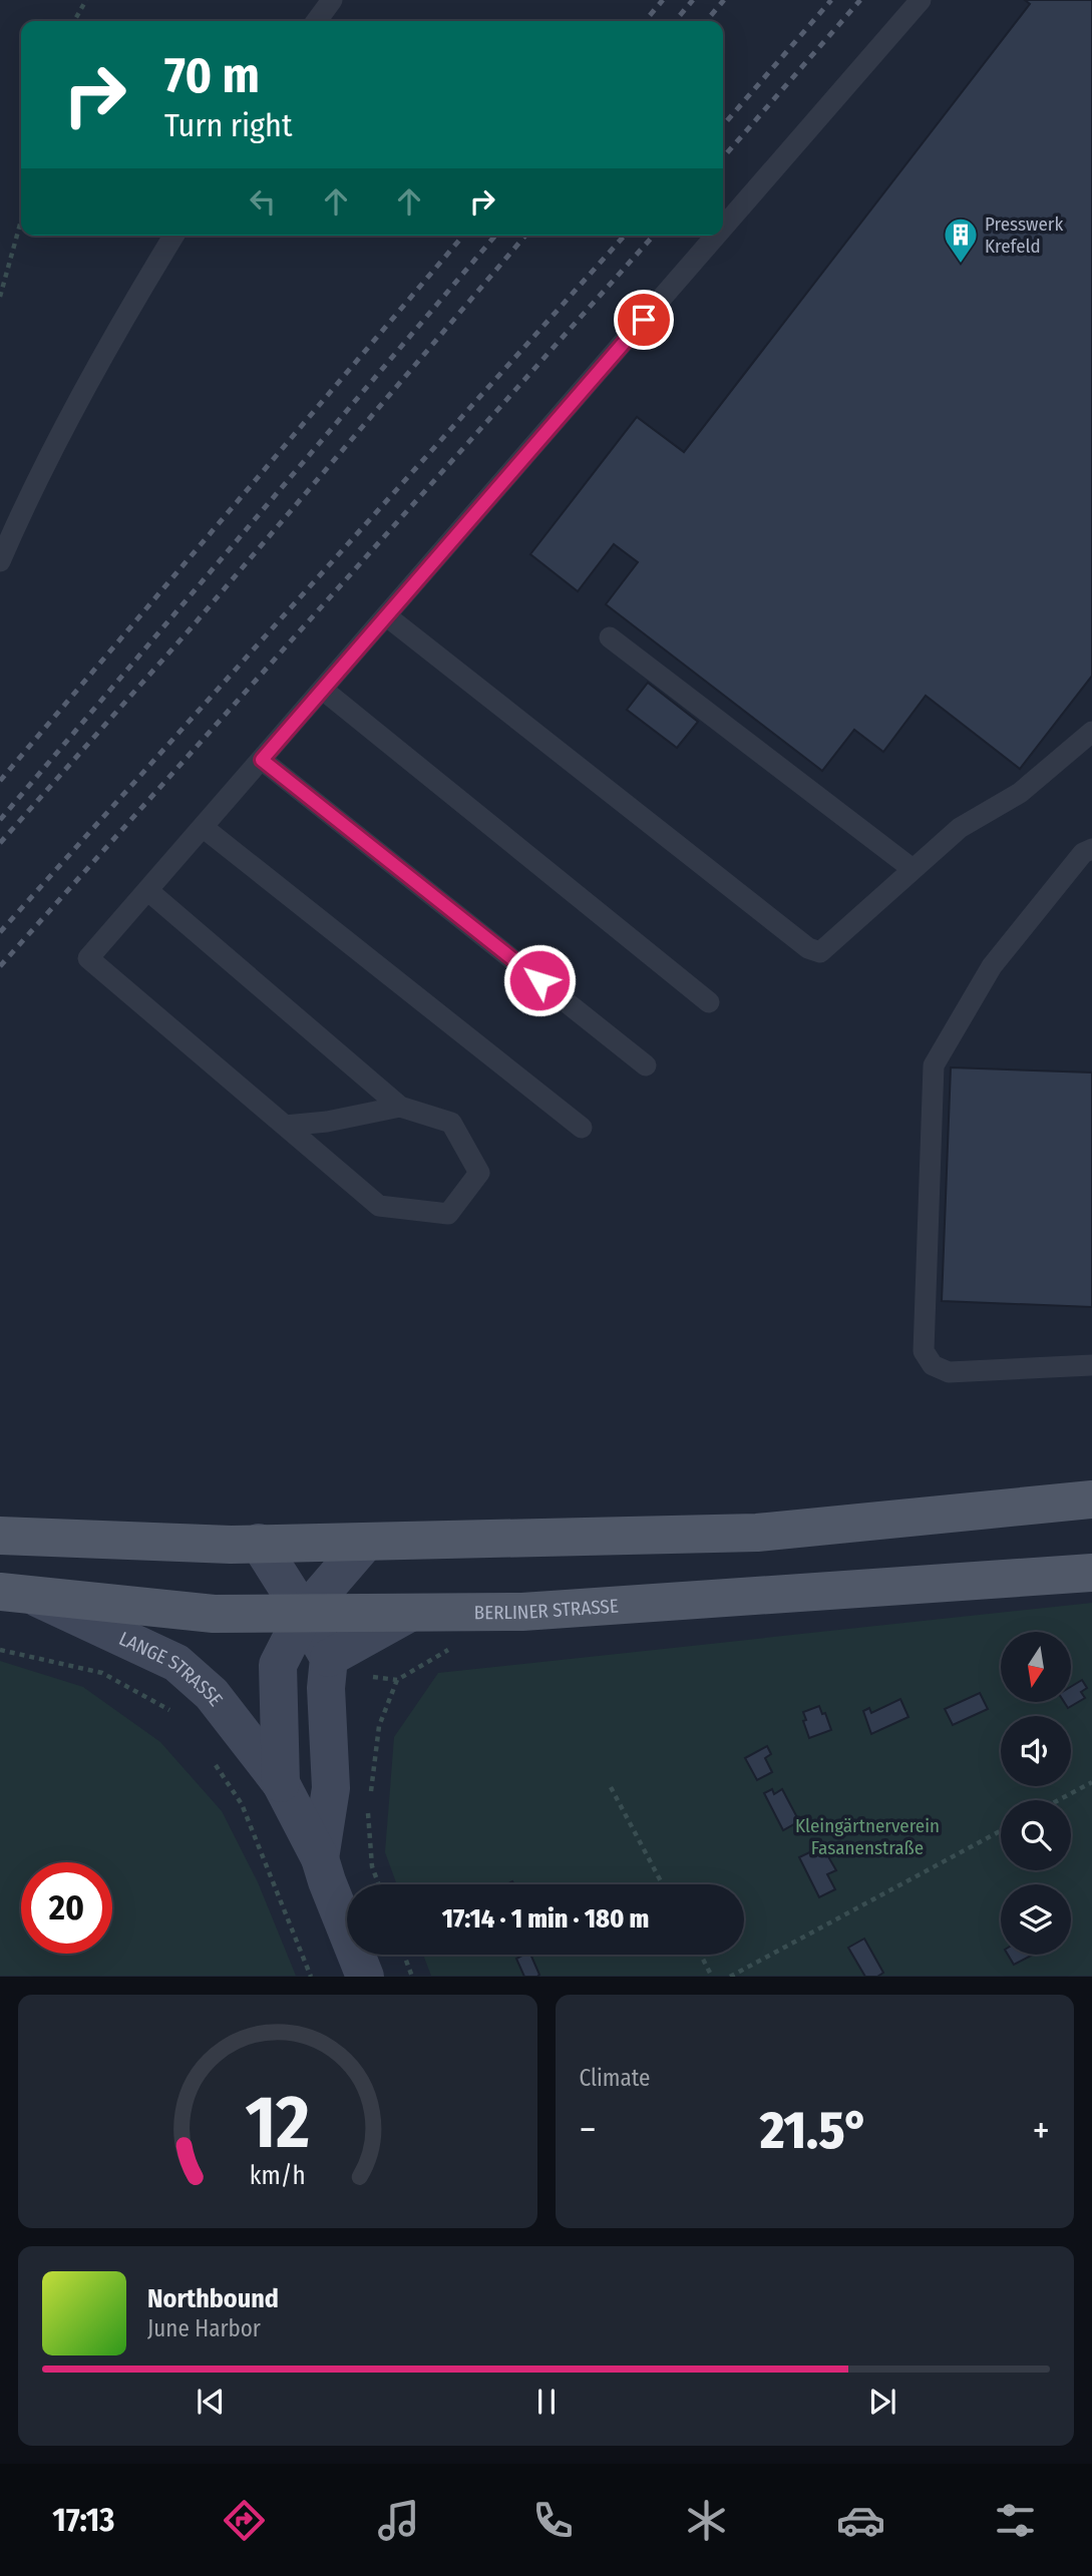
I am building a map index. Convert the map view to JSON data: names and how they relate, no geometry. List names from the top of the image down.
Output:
{
  "streets": {
    "main road": ["BERLINER STRASSE", "LANGE STRASSE"]
  },
  "crossings": [
    ["BERLINER STRASSE", "LANGE STRASSE"]
  ],
  "parks": ["Kleingärtnerverein Fasanenstraße"],
  "places": {
    "building": ["Presswerk Krefeld"]
  },
  "north": "bottom",
  "page": {
    "turn": ["70 m", "Turn right"],
    "limit": "20",
    "trip": "17:14 · 1 min · 180 m",
    "tile": "Climate",
    "heat": ["−", "21.5°", "+"],
    "song": ["Northbound", "June Harbor"],
    "tabs": "17:13",
    "gauge": ["12", "km/h"]
  }
}
